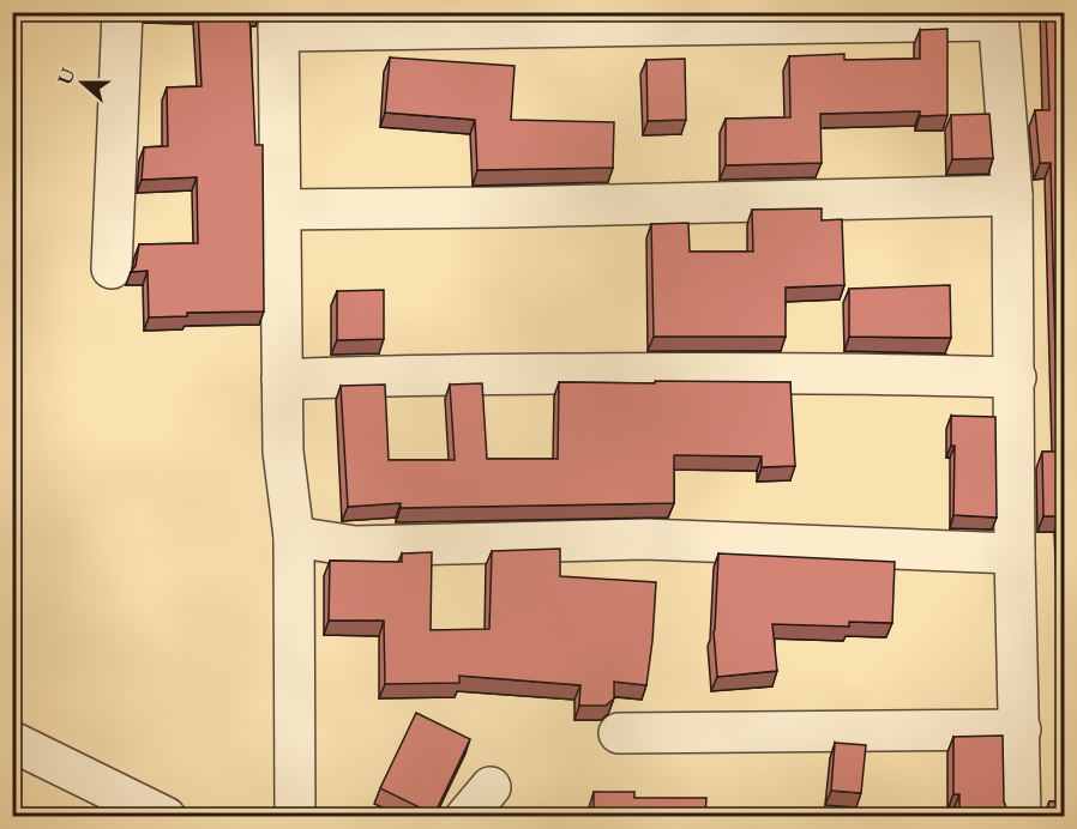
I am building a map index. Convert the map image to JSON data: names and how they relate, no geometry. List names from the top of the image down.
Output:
{
  "north": "left"
}
